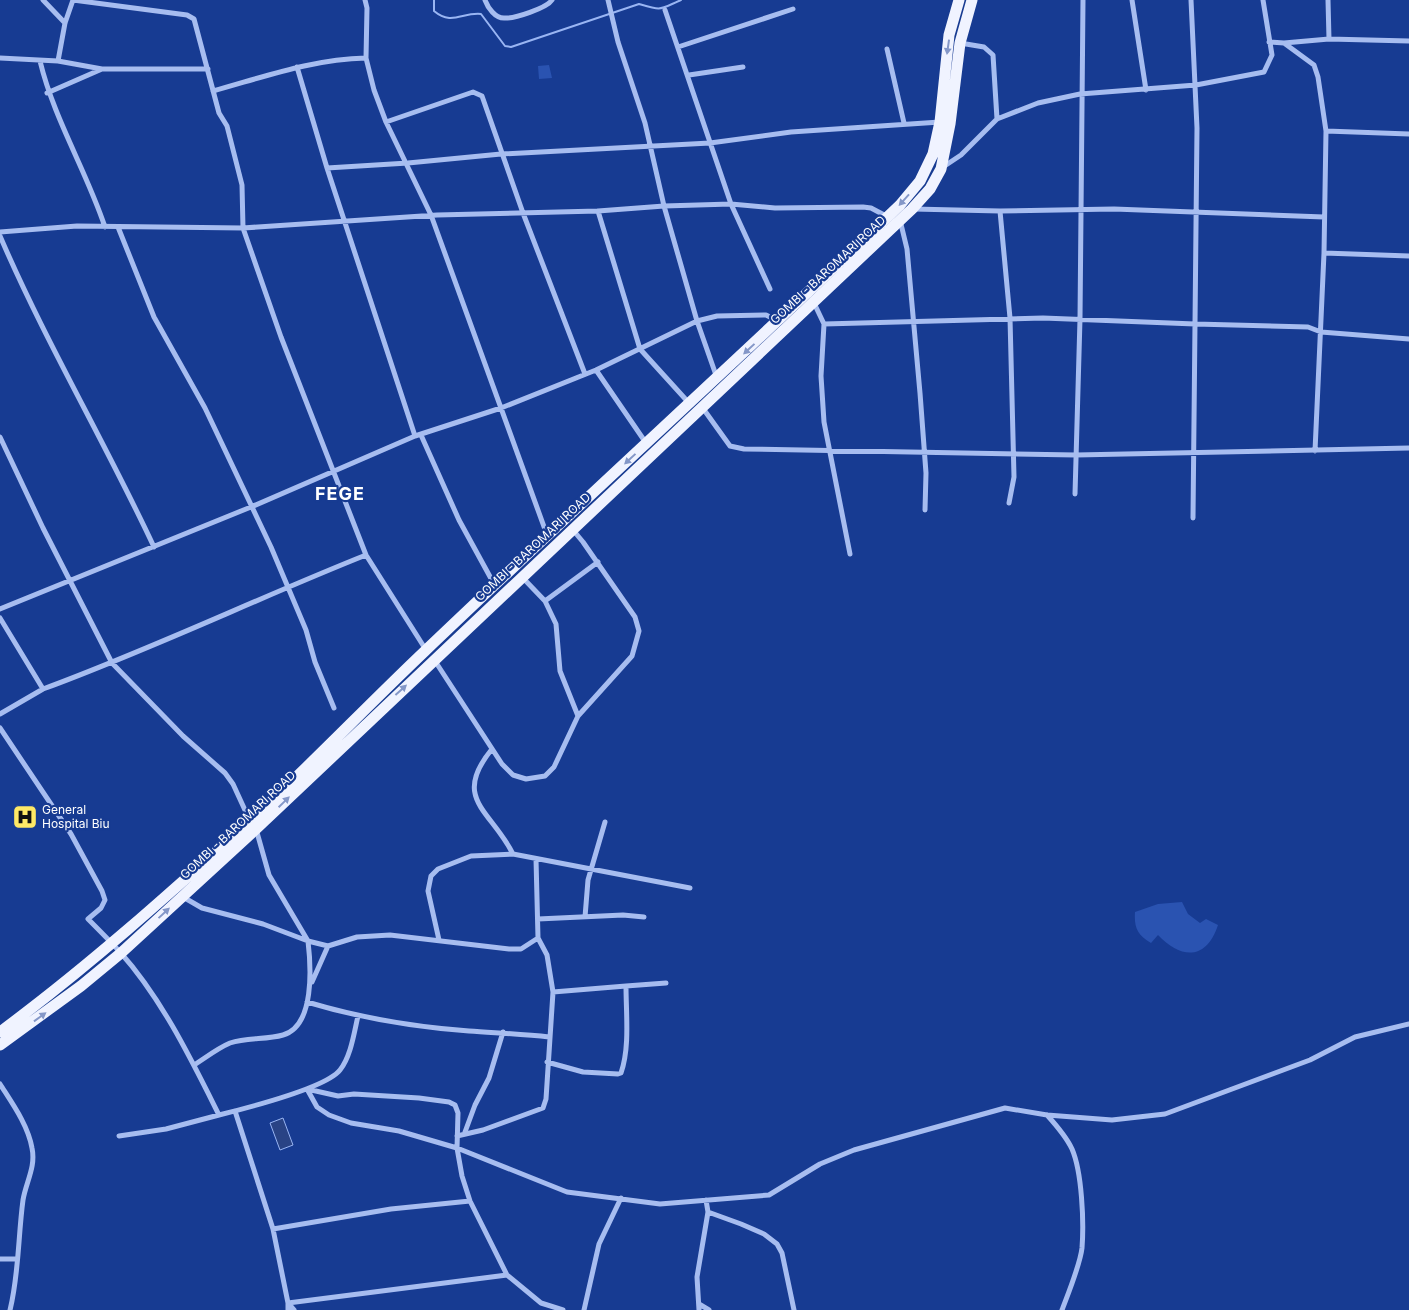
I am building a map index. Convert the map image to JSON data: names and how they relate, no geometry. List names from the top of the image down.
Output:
{
  "streets": {
    "main road": ["GOMBI - BAROMARI ROAD"]
  },
  "districts": ["FEGE"],
  "places": {
    "hospital": ["General Hospital Biu"]
  }
}
